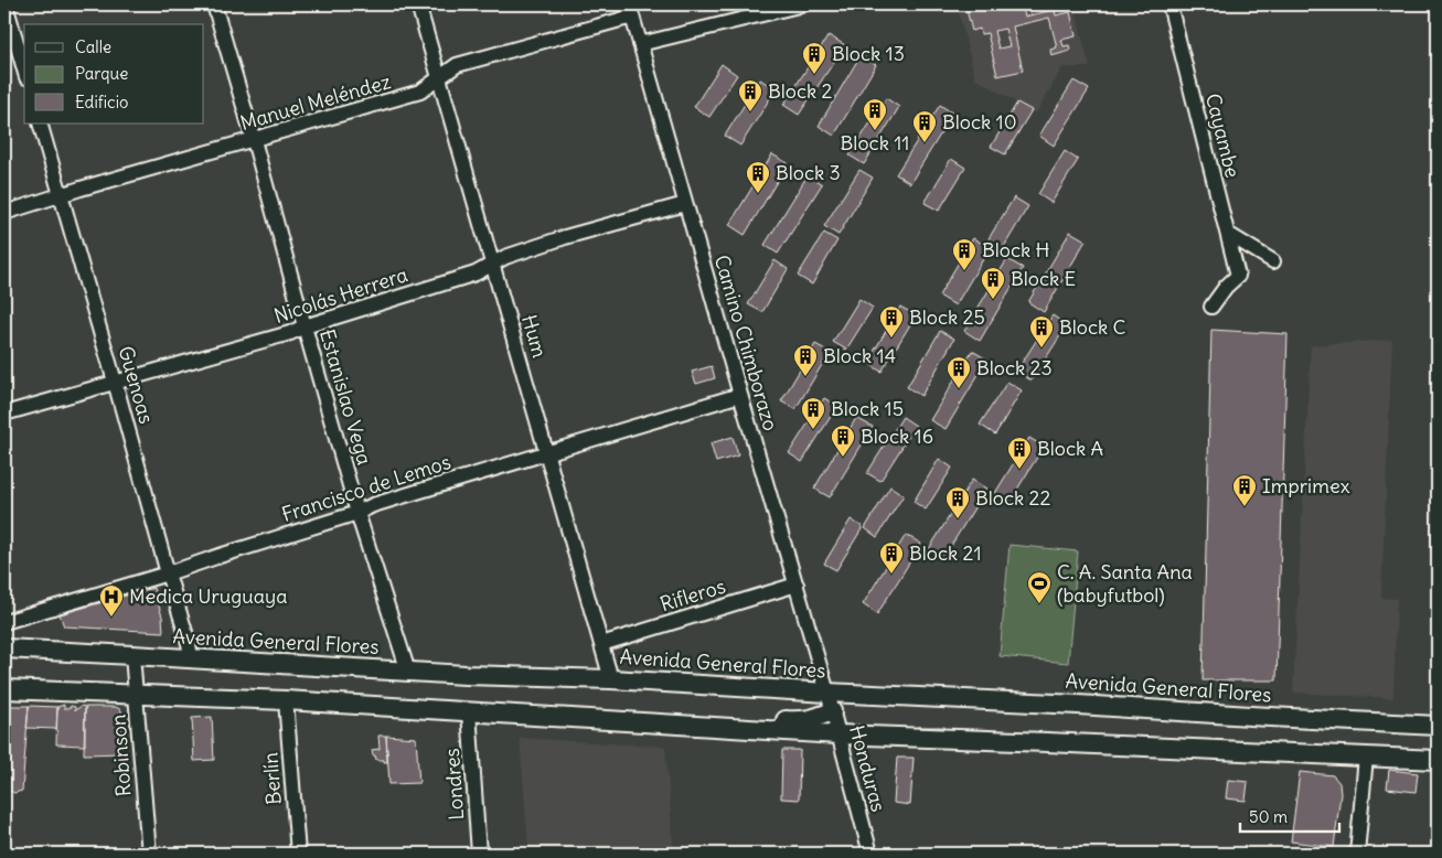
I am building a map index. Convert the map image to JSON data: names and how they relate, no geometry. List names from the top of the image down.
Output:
{
  "streets": {
    "main road": ["Avenida General Flores"],
    "street": [
      "Manuel Meléndez",
      "Cayambe",
      "Nicolás Herrera",
      "Hum",
      "Camino Chimborazo",
      "Guenoas",
      "Estanislao Vega",
      "Francisco de Lemos",
      "Rifleros",
      "Robinson",
      "Honduras",
      "Berlín",
      "Londres"
    ]
  },
  "crossings": [
    ["Manuel Meléndez", "Hum"],
    ["Manuel Meléndez", "Camino Chimborazo"],
    ["Manuel Meléndez", "Guenoas"],
    ["Manuel Meléndez", "Estanislao Vega"],
    ["Nicolás Herrera", "Hum"],
    ["Nicolás Herrera", "Camino Chimborazo"],
    ["Nicolás Herrera", "Guenoas"],
    ["Nicolás Herrera", "Estanislao Vega"],
    ["Hum", "Francisco de Lemos"],
    ["Hum", "Rifleros"],
    ["Hum", "Avenida General Flores"],
    ["Camino Chimborazo", "Francisco de Lemos"],
    ["Camino Chimborazo", "Rifleros"],
    ["Camino Chimborazo", "Avenida General Flores"],
    ["Camino Chimborazo", "Honduras"],
    ["Guenoas", "Francisco de Lemos"],
    ["Guenoas", "Avenida General Flores"],
    ["Estanislao Vega", "Francisco de Lemos"],
    ["Estanislao Vega", "Avenida General Flores"],
    ["Avenida General Flores", "Robinson"],
    ["Avenida General Flores", "Honduras"]
  ],
  "places": {
    "building": [
      "Block 13",
      "Block 2",
      "Block 11",
      "Block 10",
      "Block 3",
      "Block H",
      "Block E",
      "Block 25",
      "Block C",
      "Block 14",
      "Block 23",
      "Block 15",
      "Block 16",
      "Block A",
      "Imprimex",
      "Block 22",
      "Block 21"
    ],
    "sports": ["C. A. Santa Ana (babyfutbol)"],
    "hospital": ["Medica Uruguaya"]
  },
  "legend": ["Calle", "Parque", "Edificio"],
  "scale_bar": "50 m"
}
